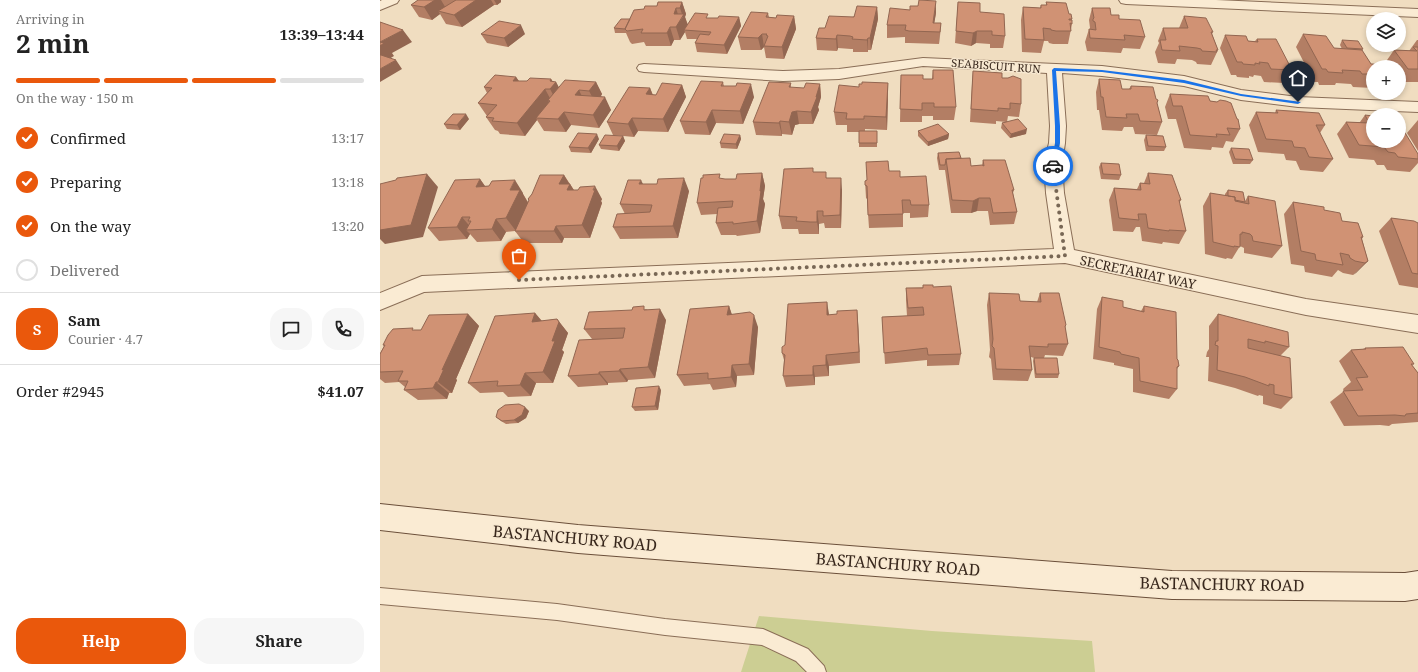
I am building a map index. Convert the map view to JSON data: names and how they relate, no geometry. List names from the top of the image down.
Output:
{
  "streets": {
    "street": ["SEABISCUIT RUN", "SECRETARIAT WAY", "BASTANCHURY ROAD"]
  },
  "page": {
    "heading": ["2 min", "Arriving in", "13:39–13:44"],
    "panel": [
      "Sam",
      "Courier · 4.7",
      "Order #2945",
      "$41.07"
    ],
    "map_buttons": ["+", "−"],
    "bar": "On the way · 150 m",
    "list": [
      ["Confirmed", "13:17"],
      ["Preparing", "13:18"],
      ["On the way", "13:20"],
      "Delivered"
    ],
    "round": "S",
    "buttons": ["Help", "Share"]
  }
}
